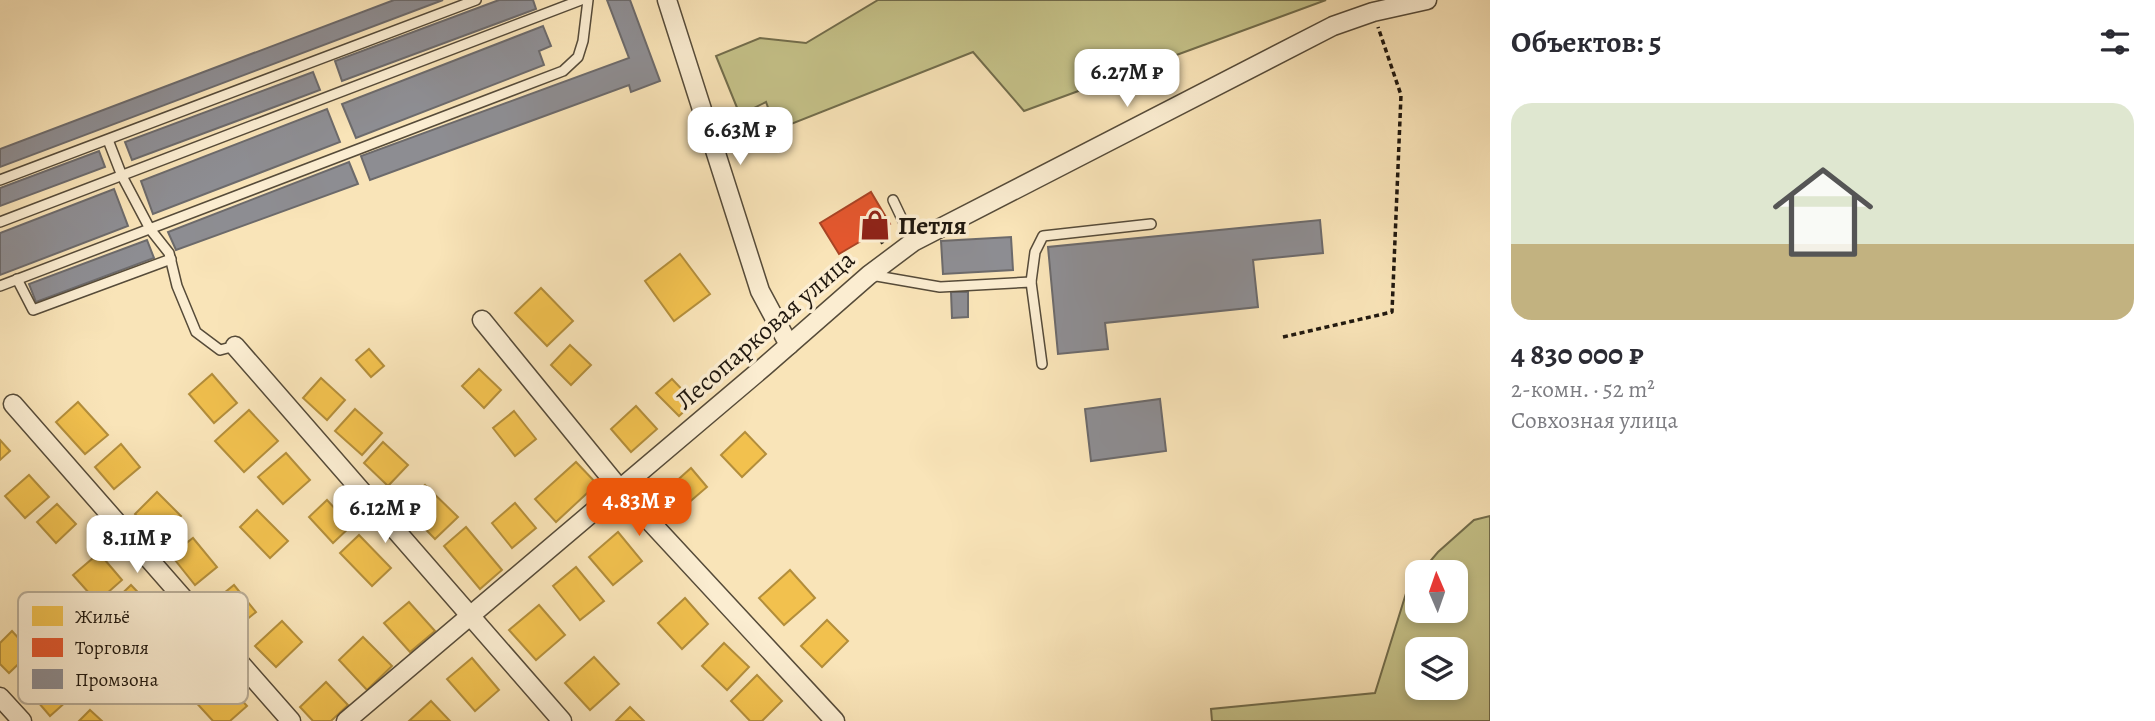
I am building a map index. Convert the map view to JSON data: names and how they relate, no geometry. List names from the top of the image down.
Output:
{
  "streets": {
    "street": ["Лесопарковая улица"]
  },
  "places": {
    "shop": ["Петля"]
  },
  "legend": ["Жильё", "Торговля", "Промзона"],
  "north": "top",
  "page": {
    "heading": "Объектов: 5",
    "price": [
      "6.27M ₽",
      "6.63M ₽",
      "4.83M ₽",
      "6.12M ₽",
      "8.11M ₽"
    ],
    "list": [
      {
        "name": "4 830 000 ₽",
        "note": "2-комн. · 52 m² · Совхозная улица"
      }
    ]
  }
}
